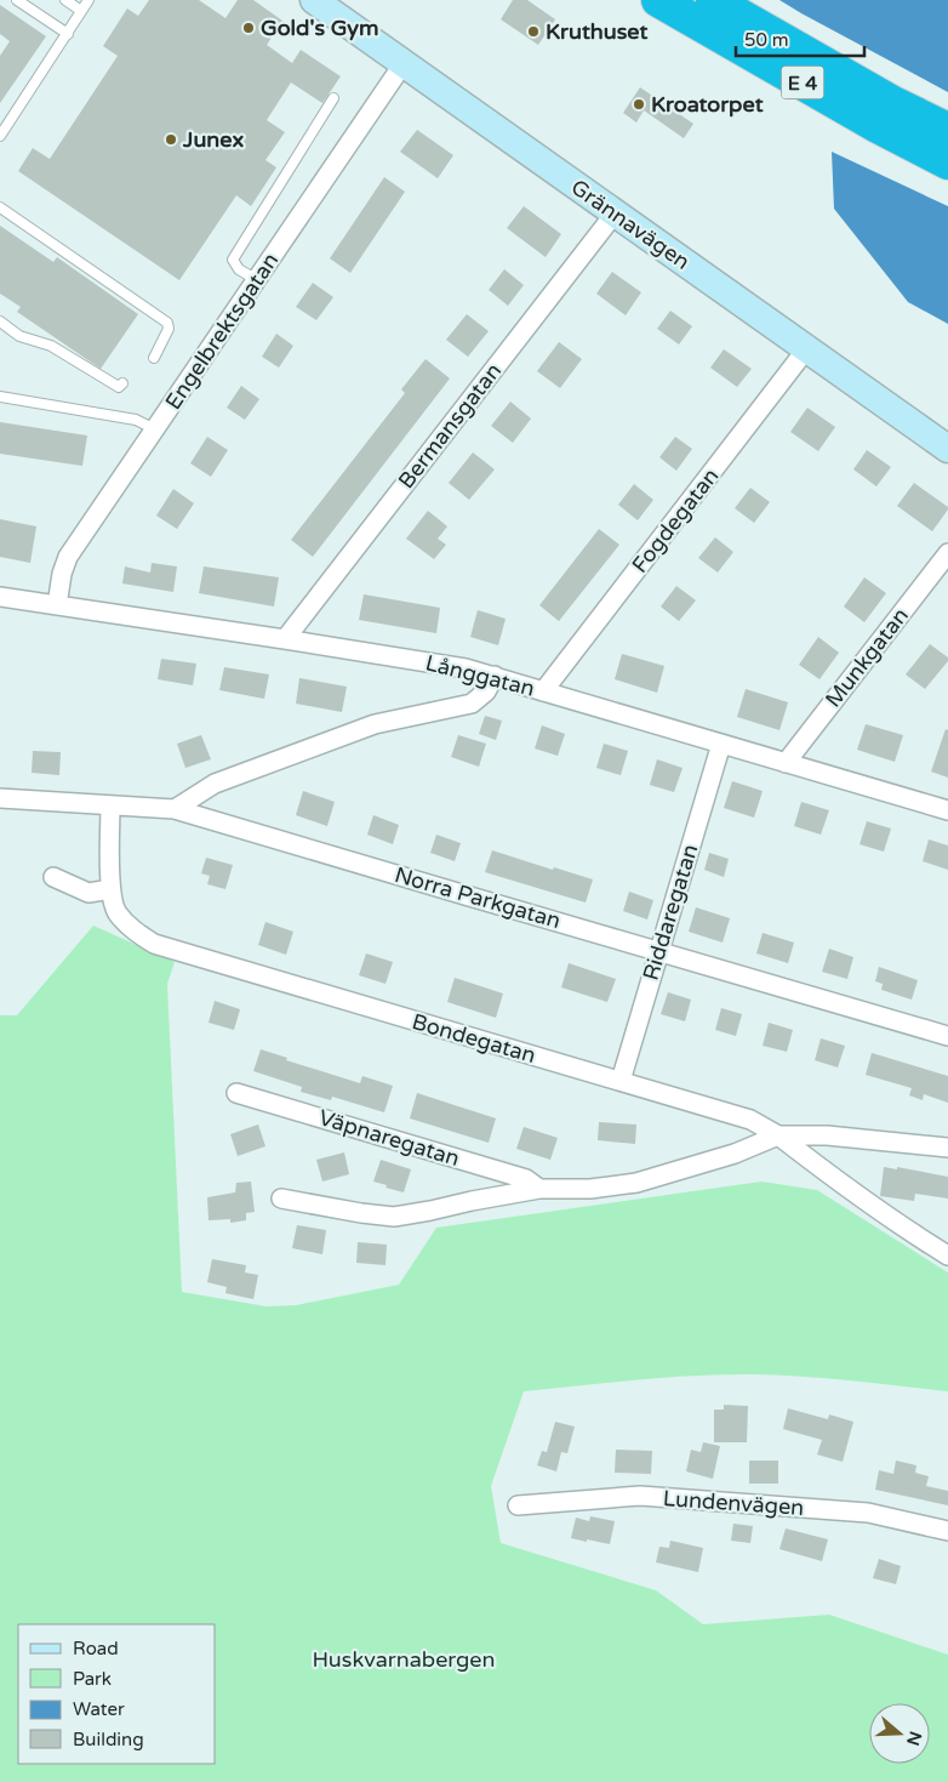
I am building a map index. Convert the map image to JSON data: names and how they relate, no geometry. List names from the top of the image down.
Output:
{
  "streets": {
    "highway": ["E 4"],
    "main road": ["Grännavägen"],
    "street": [
      "Engelbrektsgatan",
      "Bermansgatan",
      "Fogdegatan",
      "Munkgatan",
      "Långgatan",
      "Norra Parkgatan",
      "Riddaregatan",
      "Bondegatan",
      "Väpnaregatan",
      "Lundenvägen"
    ]
  },
  "crossings": [
    ["Grännavägen", "Engelbrektsgatan"],
    ["Grännavägen", "Bermansgatan"],
    ["Grännavägen", "Fogdegatan"],
    ["Engelbrektsgatan", "Långgatan"],
    ["Bermansgatan", "Långgatan"],
    ["Fogdegatan", "Långgatan"],
    ["Munkgatan", "Långgatan"],
    ["Långgatan", "Riddaregatan"],
    ["Norra Parkgatan", "Riddaregatan"],
    ["Norra Parkgatan", "Bondegatan"],
    ["Riddaregatan", "Bondegatan"],
    ["Bondegatan", "Väpnaregatan"]
  ],
  "parks": ["Huskvarnabergen"],
  "places": [
    "Gold's Gym",
    "Kruthuset",
    "Kroatorpet",
    "Junex"
  ],
  "legend": [
    "Road",
    "Park",
    "Water",
    "Building"
  ],
  "scale_bar": "50 m",
  "north": "right"
}
